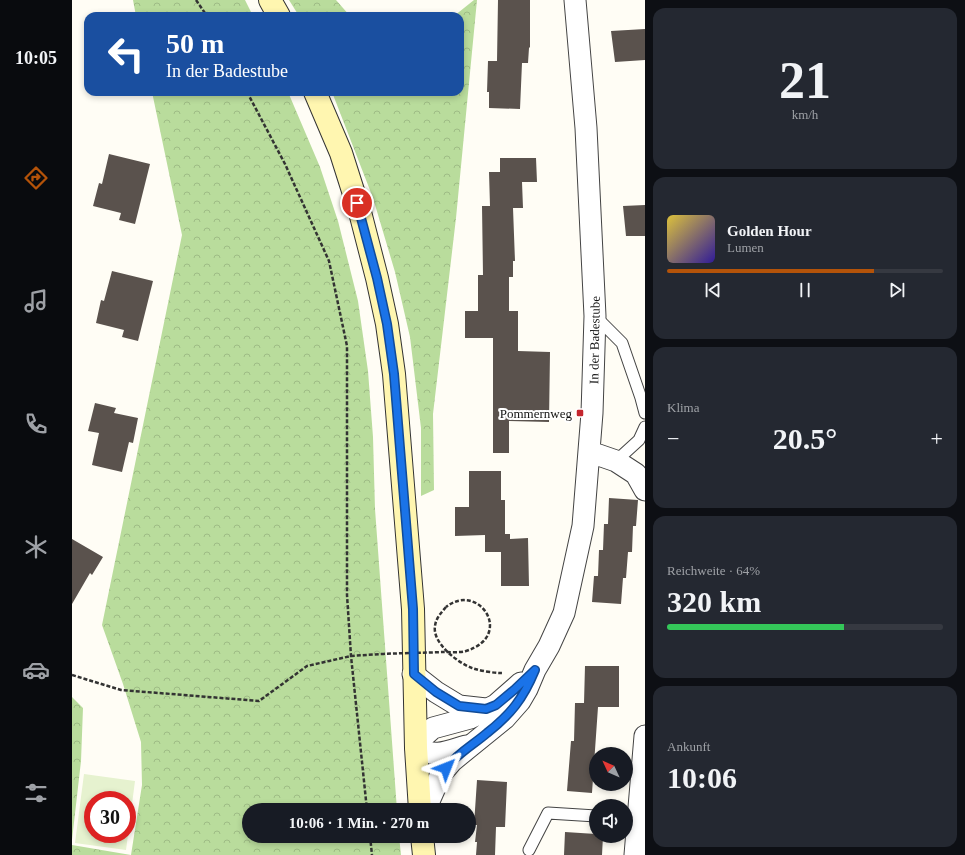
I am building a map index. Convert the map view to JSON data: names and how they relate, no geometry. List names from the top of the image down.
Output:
{
  "streets": {
    "street": ["In der Badestube"]
  },
  "places": {
    "transit": ["Pommernweg"]
  },
  "north": "top left",
  "page": {
    "tabs": "10:05",
    "tile": [
      ["21", "km/h"],
      "Klima",
      ["Reichweite · 64%", "320 km"],
      ["Ankunft", "10:06"]
    ],
    "turn": ["50 m", "In der Badestube"],
    "song": ["Golden Hour", "Lumen"],
    "heat": ["−", "20.5°", "+"],
    "limit": "30",
    "trip": "10:06 · 1 Min. · 270 m"
  }
}
